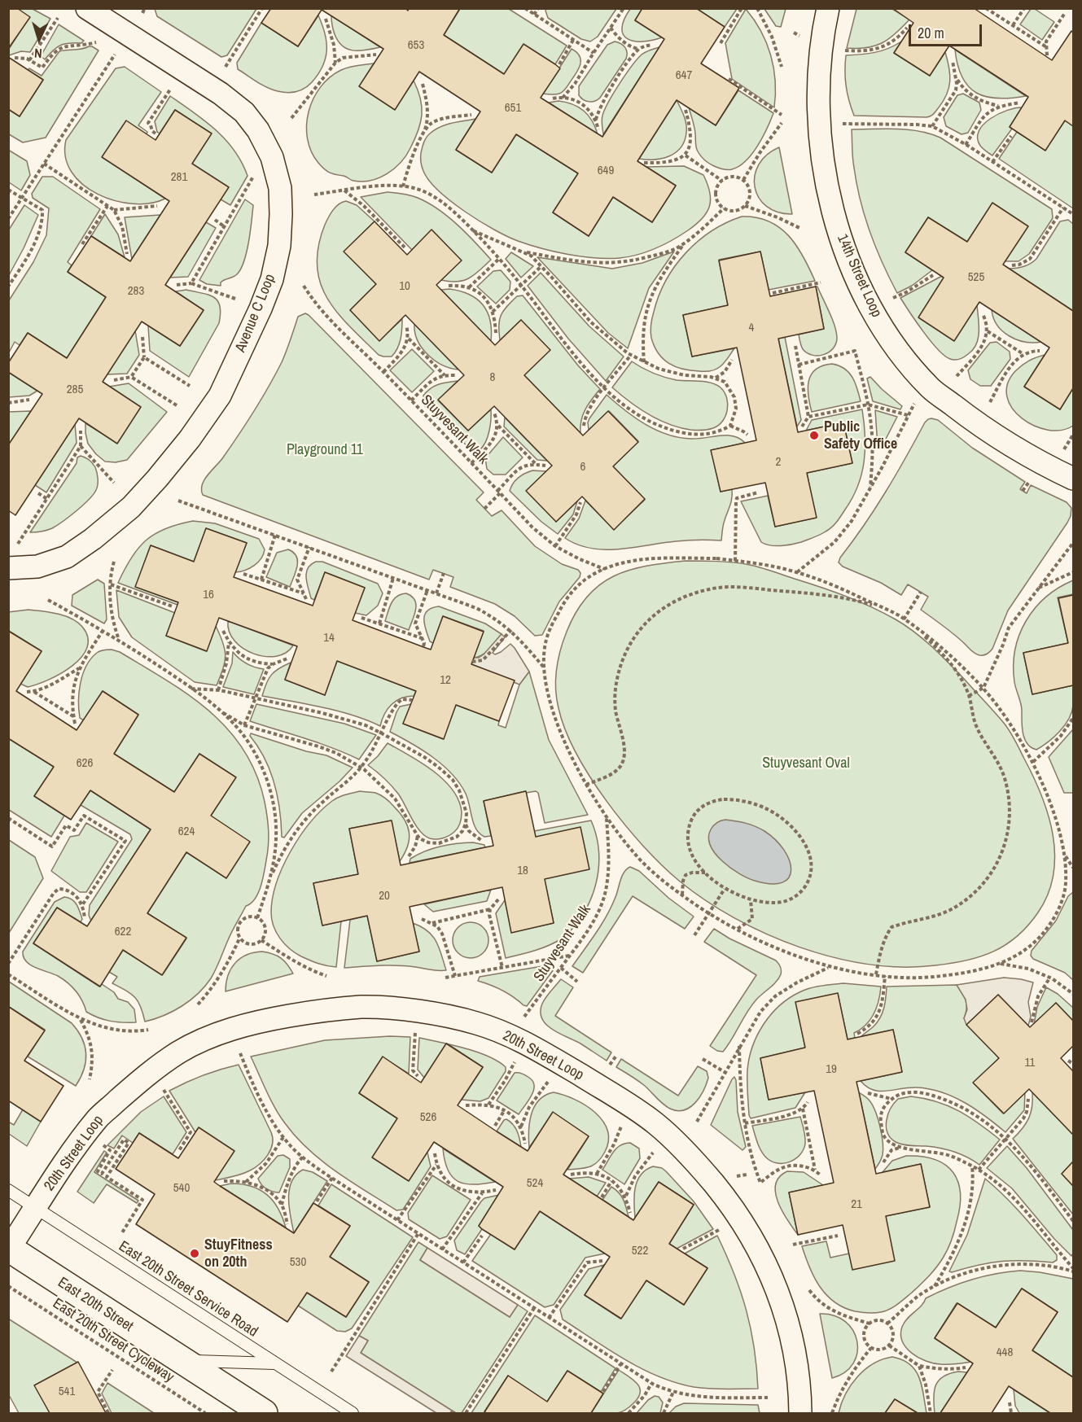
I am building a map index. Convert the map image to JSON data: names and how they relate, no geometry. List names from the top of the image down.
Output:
{
  "streets": {
    "street": [
      "14th Street Loop",
      "Avenue C Loop",
      "20th Street Loop",
      "East 20th Street"
    ],
    "lane": ["East 20th Street Service Road"],
    "path": ["Stuyvesant Walk", "East 20th Street Cycleway"]
  },
  "crossings": [
    ["20th Street Loop", "East 20th Street Service Road"],
    ["20th Street Loop", "East 20th Street"]
  ],
  "parks": ["Playground 11", "Stuyvesant Oval"],
  "places": ["Public Safety Office", "StuyFitness on 20th"],
  "house_numbers": [
    "653",
    "647",
    "651",
    "649",
    "281",
    "525",
    "10",
    "283",
    "4",
    "8",
    "285",
    "2",
    "6",
    "16",
    "14",
    "12",
    "626",
    "624",
    "18",
    "20",
    "622",
    "11",
    "19",
    "526",
    "524",
    "540",
    "21",
    "522",
    "530",
    "448",
    "541"
  ],
  "scale_bar": "20 m",
  "north": "bottom"
}
